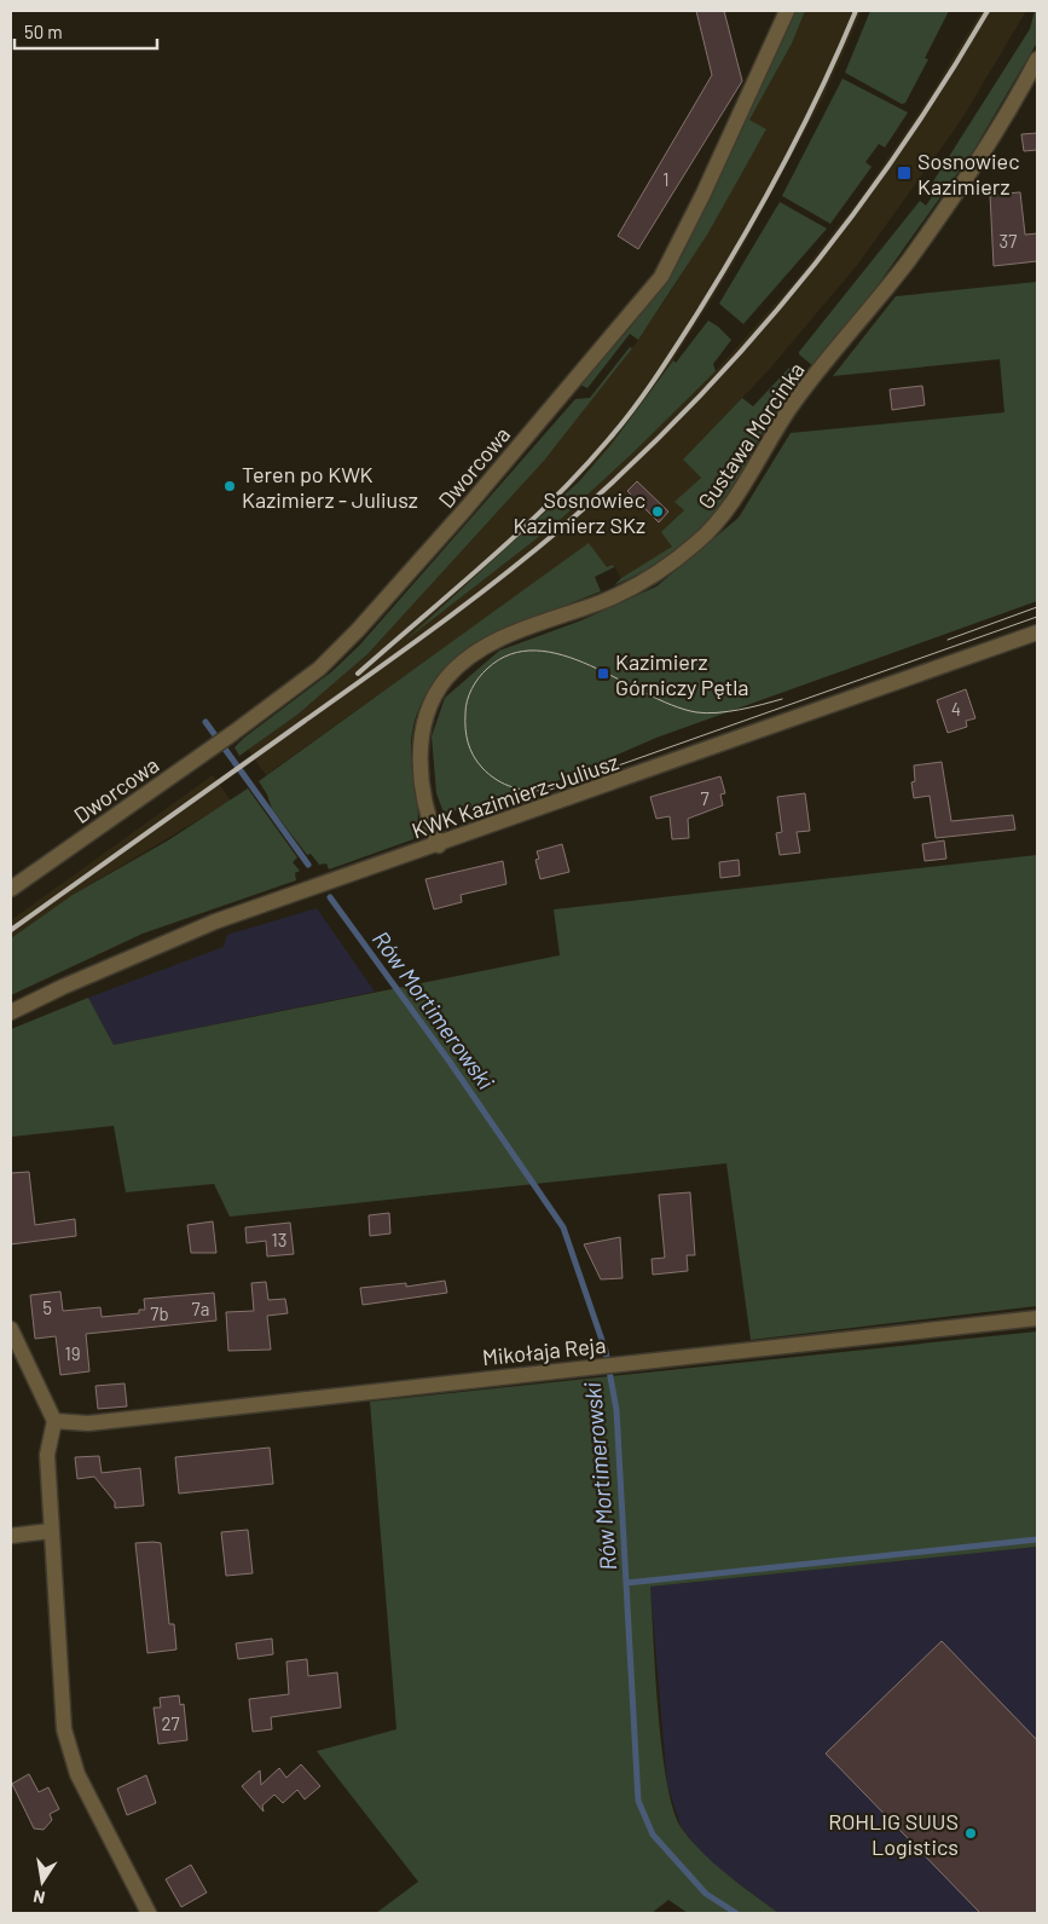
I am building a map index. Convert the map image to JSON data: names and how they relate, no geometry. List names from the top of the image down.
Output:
{
  "streets": {
    "street": [
      "Gustawa Morcinka",
      "Dworcowa",
      "KWK Kazimierz-Juliusz",
      "Mikołaja Reja"
    ]
  },
  "crossings": [
    ["Gustawa Morcinka", "KWK Kazimierz-Juliusz"]
  ],
  "water": ["Rów Mortimerowski"],
  "places": {
    "transit": ["Sosnowiec Kazimierz", "Kazimierz Górniczy Pętla"],
    "other": ["Teren po KWK Kazimierz - Juliusz", "Sosnowiec Kazimierz SKz", "ROHLIG SUUS Logistics"]
  },
  "house_numbers": [
    "1",
    "37",
    "4",
    "7",
    "13",
    "5",
    "7a",
    "7b",
    "19",
    "27"
  ],
  "scale_bar": "50 m",
  "north": "bottom"
}
